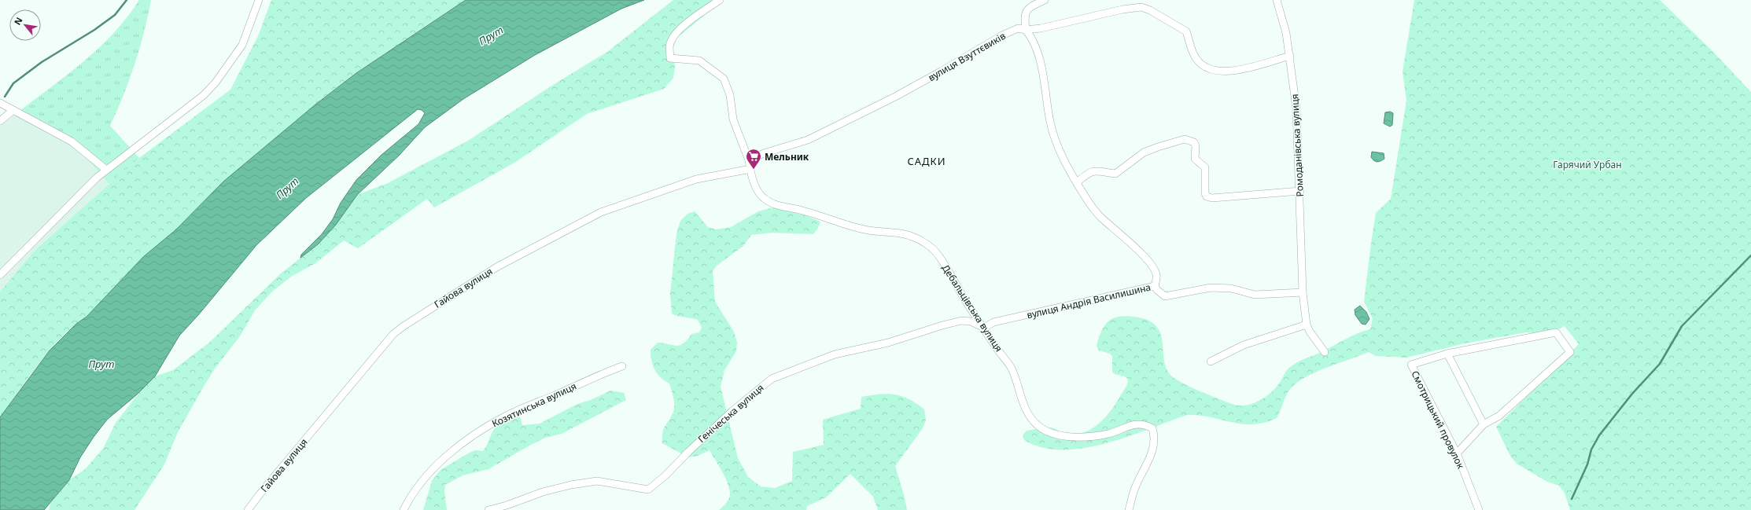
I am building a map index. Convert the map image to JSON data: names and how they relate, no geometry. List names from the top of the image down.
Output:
{
  "streets": {
    "street": [
      "вулиця Взуттєвиків",
      "Ромоданівська вулиця",
      "Гайова вулиця",
      "вулиця Андрія Василишина",
      "Дебальцівська вулиця",
      "Козятинська вулиця",
      "Генічеська вулиця",
      "Смотрицький провулок"
    ]
  },
  "crossings": [
    ["вулиця Взуттєвиків", "Ромоданівська вулиця"],
    ["Ромоданівська вулиця", "вулиця Андрія Василишина"],
    ["Гайова вулиця", "Дебальцівська вулиця"],
    ["вулиця Андрія Василишина", "Дебальцівська вулиця"],
    ["вулиця Андрія Василишина", "Генічеська вулиця"],
    ["Дебальцівська вулиця", "Генічеська вулиця"]
  ],
  "districts": ["САДКИ"],
  "water": ["Прут"],
  "parks": ["Гарячий Урбан"],
  "places": {
    "supermarket": ["Мельник"]
  },
  "north": "top left"
}
